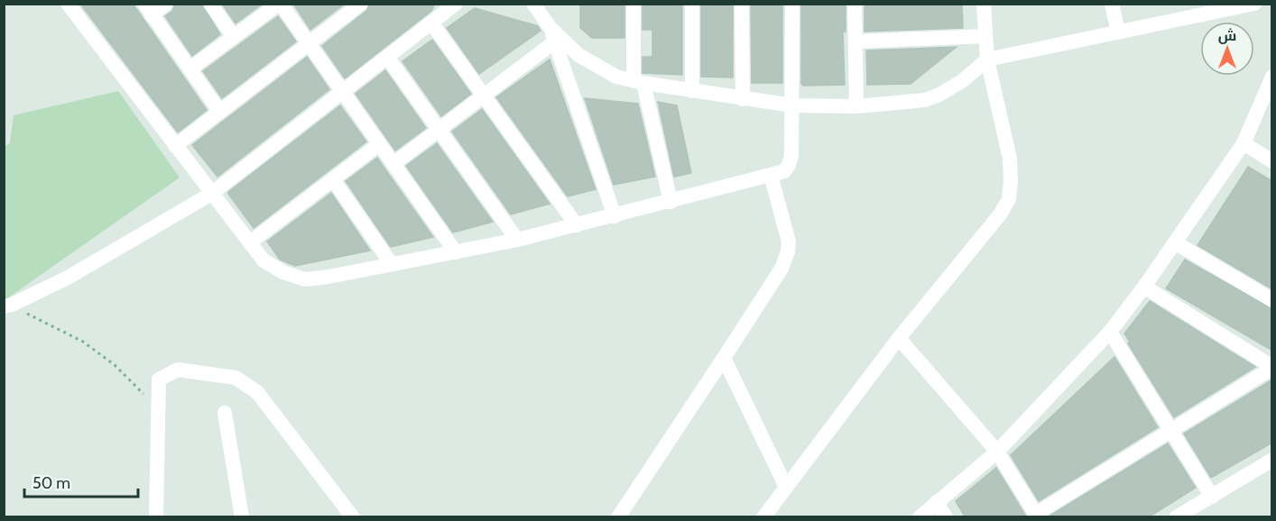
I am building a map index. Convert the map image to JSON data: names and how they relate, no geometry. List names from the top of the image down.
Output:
{
  "scale_bar": "50 m",
  "north": "top"
}
